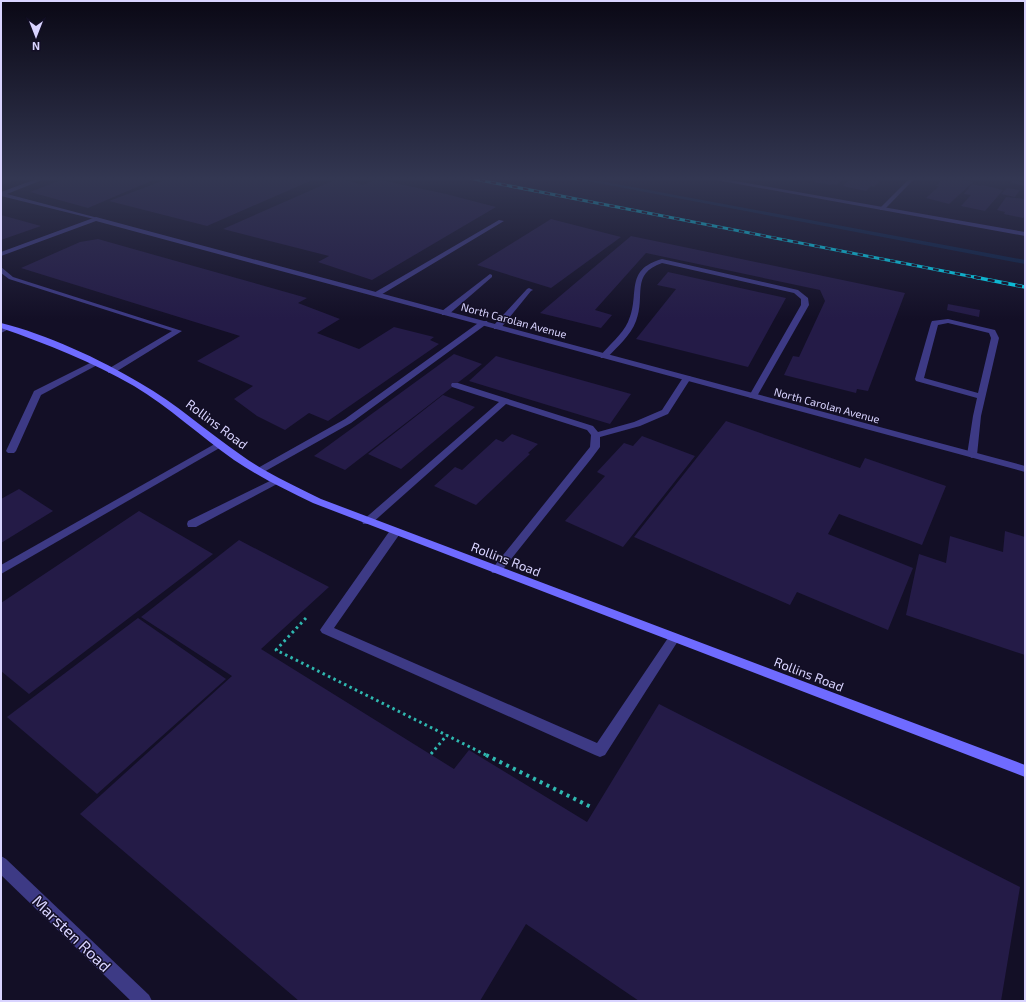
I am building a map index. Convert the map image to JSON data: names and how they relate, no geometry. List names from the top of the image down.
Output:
{
  "streets": {
    "main road": ["Rollins Road"],
    "street": ["North Carolan Avenue", "Marsten Road"]
  },
  "north": "bottom"
}
